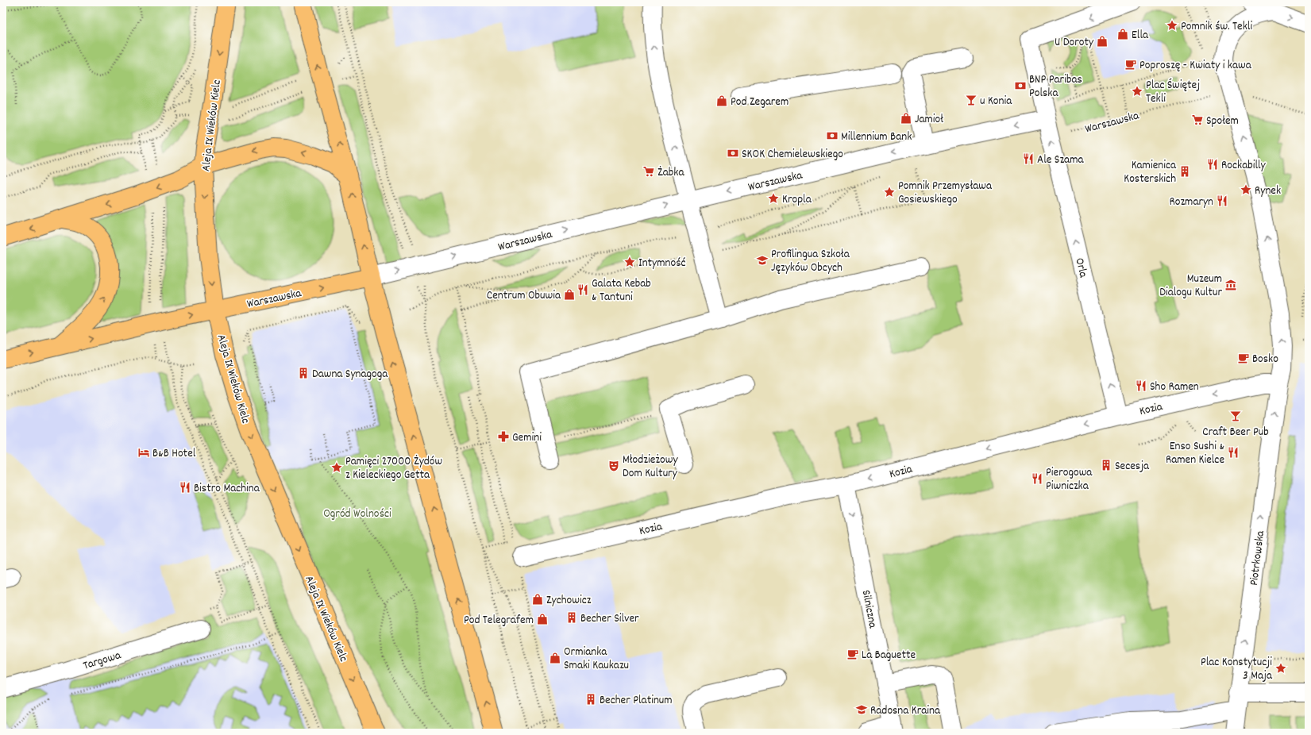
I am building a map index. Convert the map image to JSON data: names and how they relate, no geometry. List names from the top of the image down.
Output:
{
  "streets": {
    "main road": ["Warszawska", "Aleja IX Wieków Kielc"],
    "street": [
      "Orla",
      "Kozia",
      "Piotrkowska",
      "Silniczna",
      "Targowa"
    ]
  },
  "crossings": [
    ["Warszawska", "Aleja IX Wieków Kielc"],
    ["Warszawska", "Orla"],
    ["Warszawska", "Piotrkowska"],
    ["Orla", "Kozia"],
    ["Kozia", "Piotrkowska"],
    ["Kozia", "Silniczna"]
  ],
  "one_way": [
    "Orla",
    "Kozia",
    "Piotrkowska",
    "Silniczna"
  ],
  "parks": ["Ogród Wolności"],
  "places": {
    "place": [
      "Pomnik św. Tekli",
      "Plac Świętej Tekli",
      "Rynek",
      "Pomnik Przemysława Gosiewskiego",
      "Kropla",
      "Intymność",
      "Pamięci 27000 Żydów z Kieleckiego Getta",
      "Plac Konstytucji 3 Maja"
    ],
    "shop": [
      "Ella",
      "U Doroty",
      "Pod Zegarem",
      "Jamioł",
      "Centrum Obuwia",
      "Zychowicz",
      "Pod Telegrafem",
      "Ormianka Smaki Kaukazu"
    ],
    "cafe": ["Poproszę - Kwiaty i kawa", "Bosko", "La Baguette"],
    "bank": ["BNP Paribas Polska", "Millennium Bank", "SKOK Chemielewskiego"],
    "bar": ["u Konia", "Craft Beer Pub"],
    "supermarket": ["Społem", "Żabka"],
    "restaurant": [
      "Ale Szama",
      "Rockabilly",
      "Rozmaryn",
      "Galata Kebab & Tantuni",
      "Sho Ramen",
      "Enso Sushi & Ramen Kielce",
      "Pierogowa Piwniczka",
      "Bistro Machina"
    ],
    "building": [
      "Kamienica Kosterskich",
      "Dawna Synagoga",
      "Secesja",
      "Becher Silver",
      "Becher Platinum"
    ],
    "school or university": ["Profilingua Szkoła Języków Obcych", "Radosna Kraina"],
    "museum": ["Muzeum Dialogu Kultur"],
    "pharmacy": ["Gemini"],
    "hotel": ["B&B Hotel"],
    "theatre": ["Młodzieżowy Dom Kultury"]
  }
}
